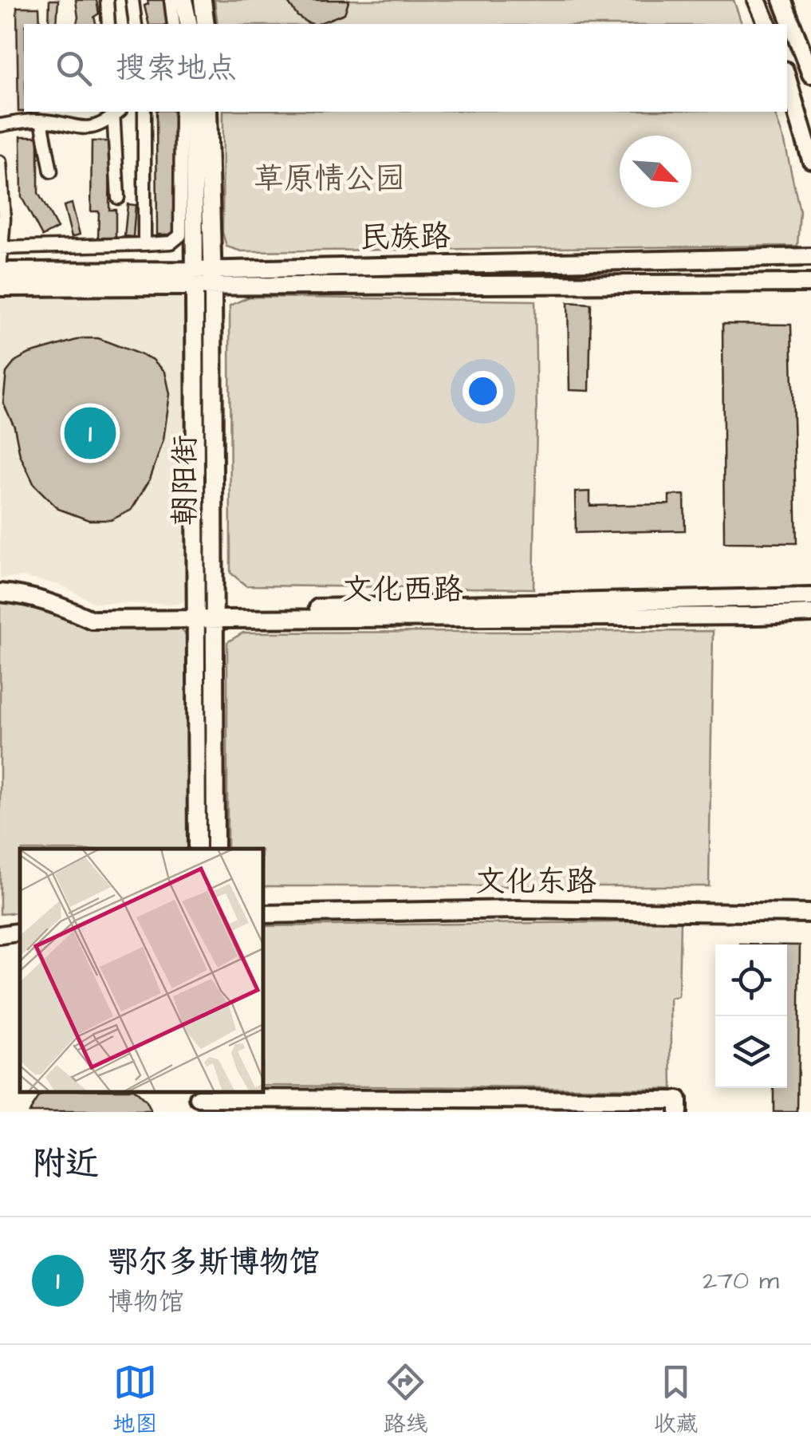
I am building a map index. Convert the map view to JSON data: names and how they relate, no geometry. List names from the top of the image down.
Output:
{
  "streets": {
    "street": [
      "民族路",
      "朝阳街",
      "文化西路",
      "文化东路"
    ]
  },
  "crossings": [
    ["民族路", "朝阳街"],
    ["朝阳街", "文化西路"]
  ],
  "parks": ["草原情公园"],
  "north": "bottom right",
  "page": {
    "search": "搜索地点",
    "pins": "1",
    "heading": "附近",
    "list": [
      {
        "mark": "1",
        "name": "鄂尔多斯博物馆",
        "note": "博物馆",
        "value": "270 m"
      }
    ],
    "nav": ["地图", "路线", "收藏"]
  }
}
